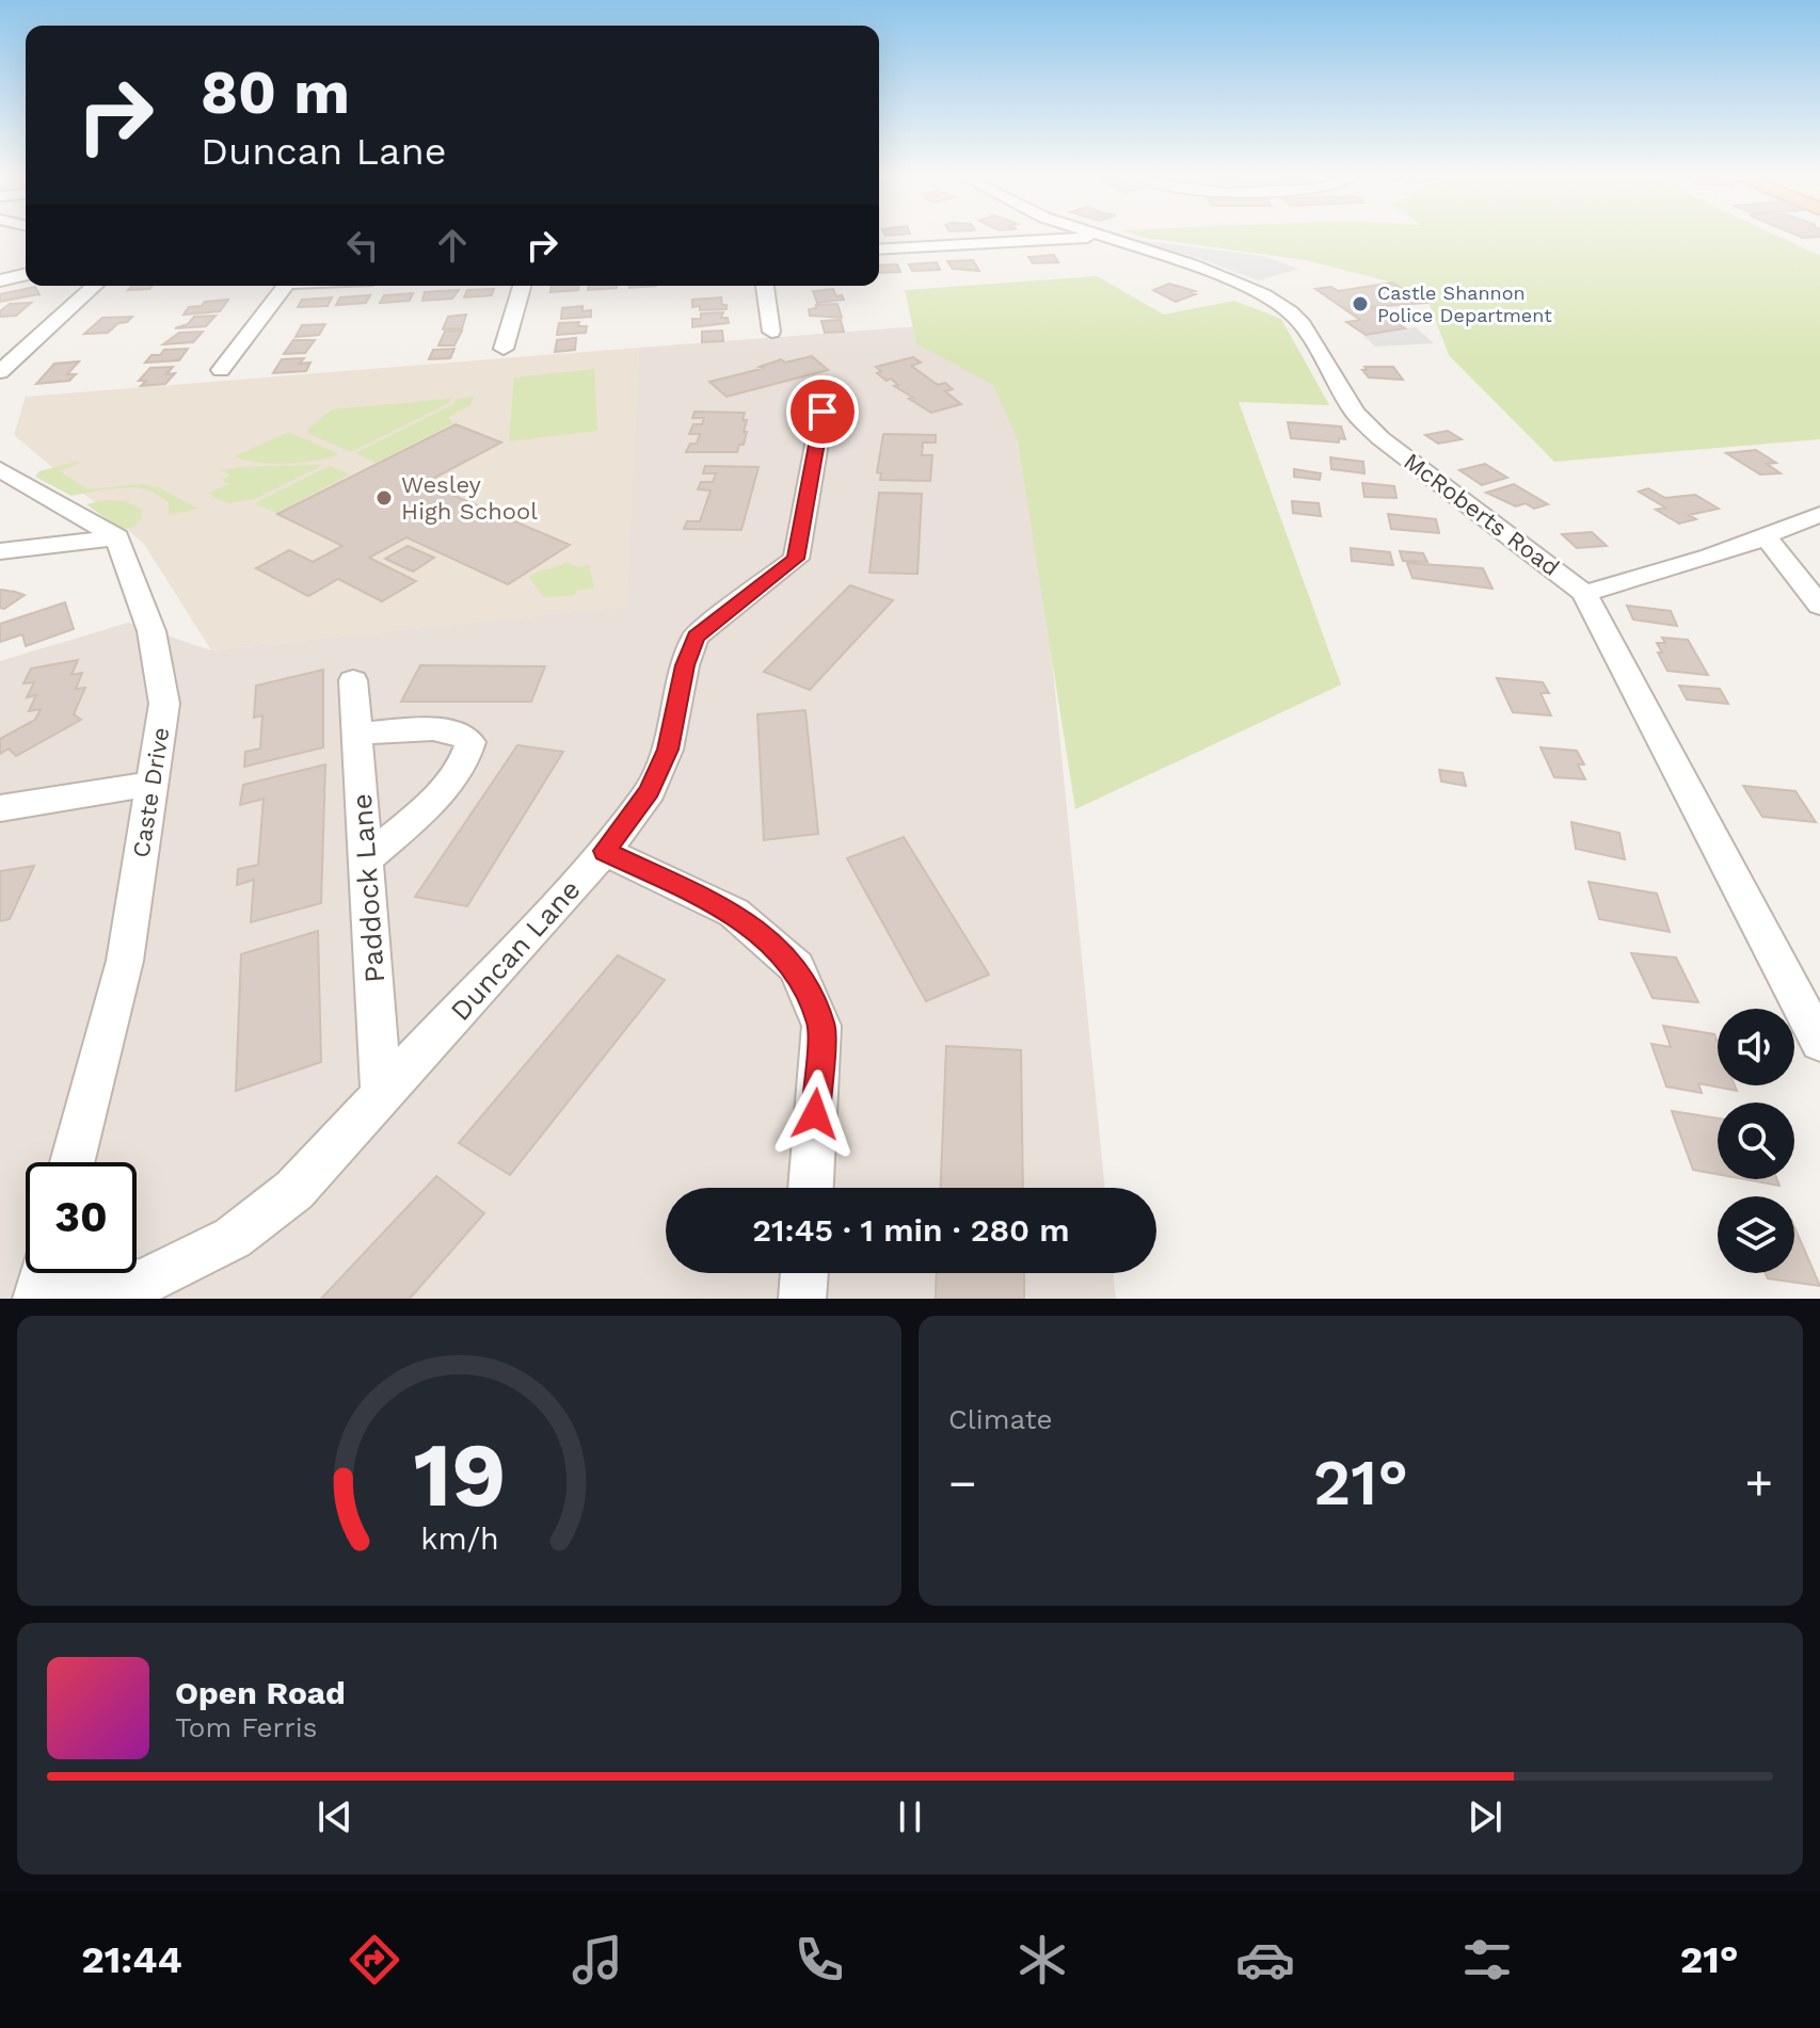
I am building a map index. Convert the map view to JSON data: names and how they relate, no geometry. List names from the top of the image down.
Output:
{
  "streets": {
    "street": [
      "McRoberts Road",
      "Caste Drive",
      "Paddock Lane",
      "Duncan Lane"
    ]
  },
  "crossings": [
    ["Paddock Lane", "Duncan Lane"]
  ],
  "places": ["Castle Shannon Police Department", "Wesley High School"],
  "page": {
    "turn": ["80 m", "Duncan Lane"],
    "limit": "30",
    "trip": "21:45 · 1 min · 280 m",
    "tile": "Climate",
    "heat": ["−", "21°", "+"],
    "song": ["Open Road", "Tom Ferris"],
    "tabs": ["21:44", "21°"],
    "gauge": ["19", "km/h"]
  }
}
